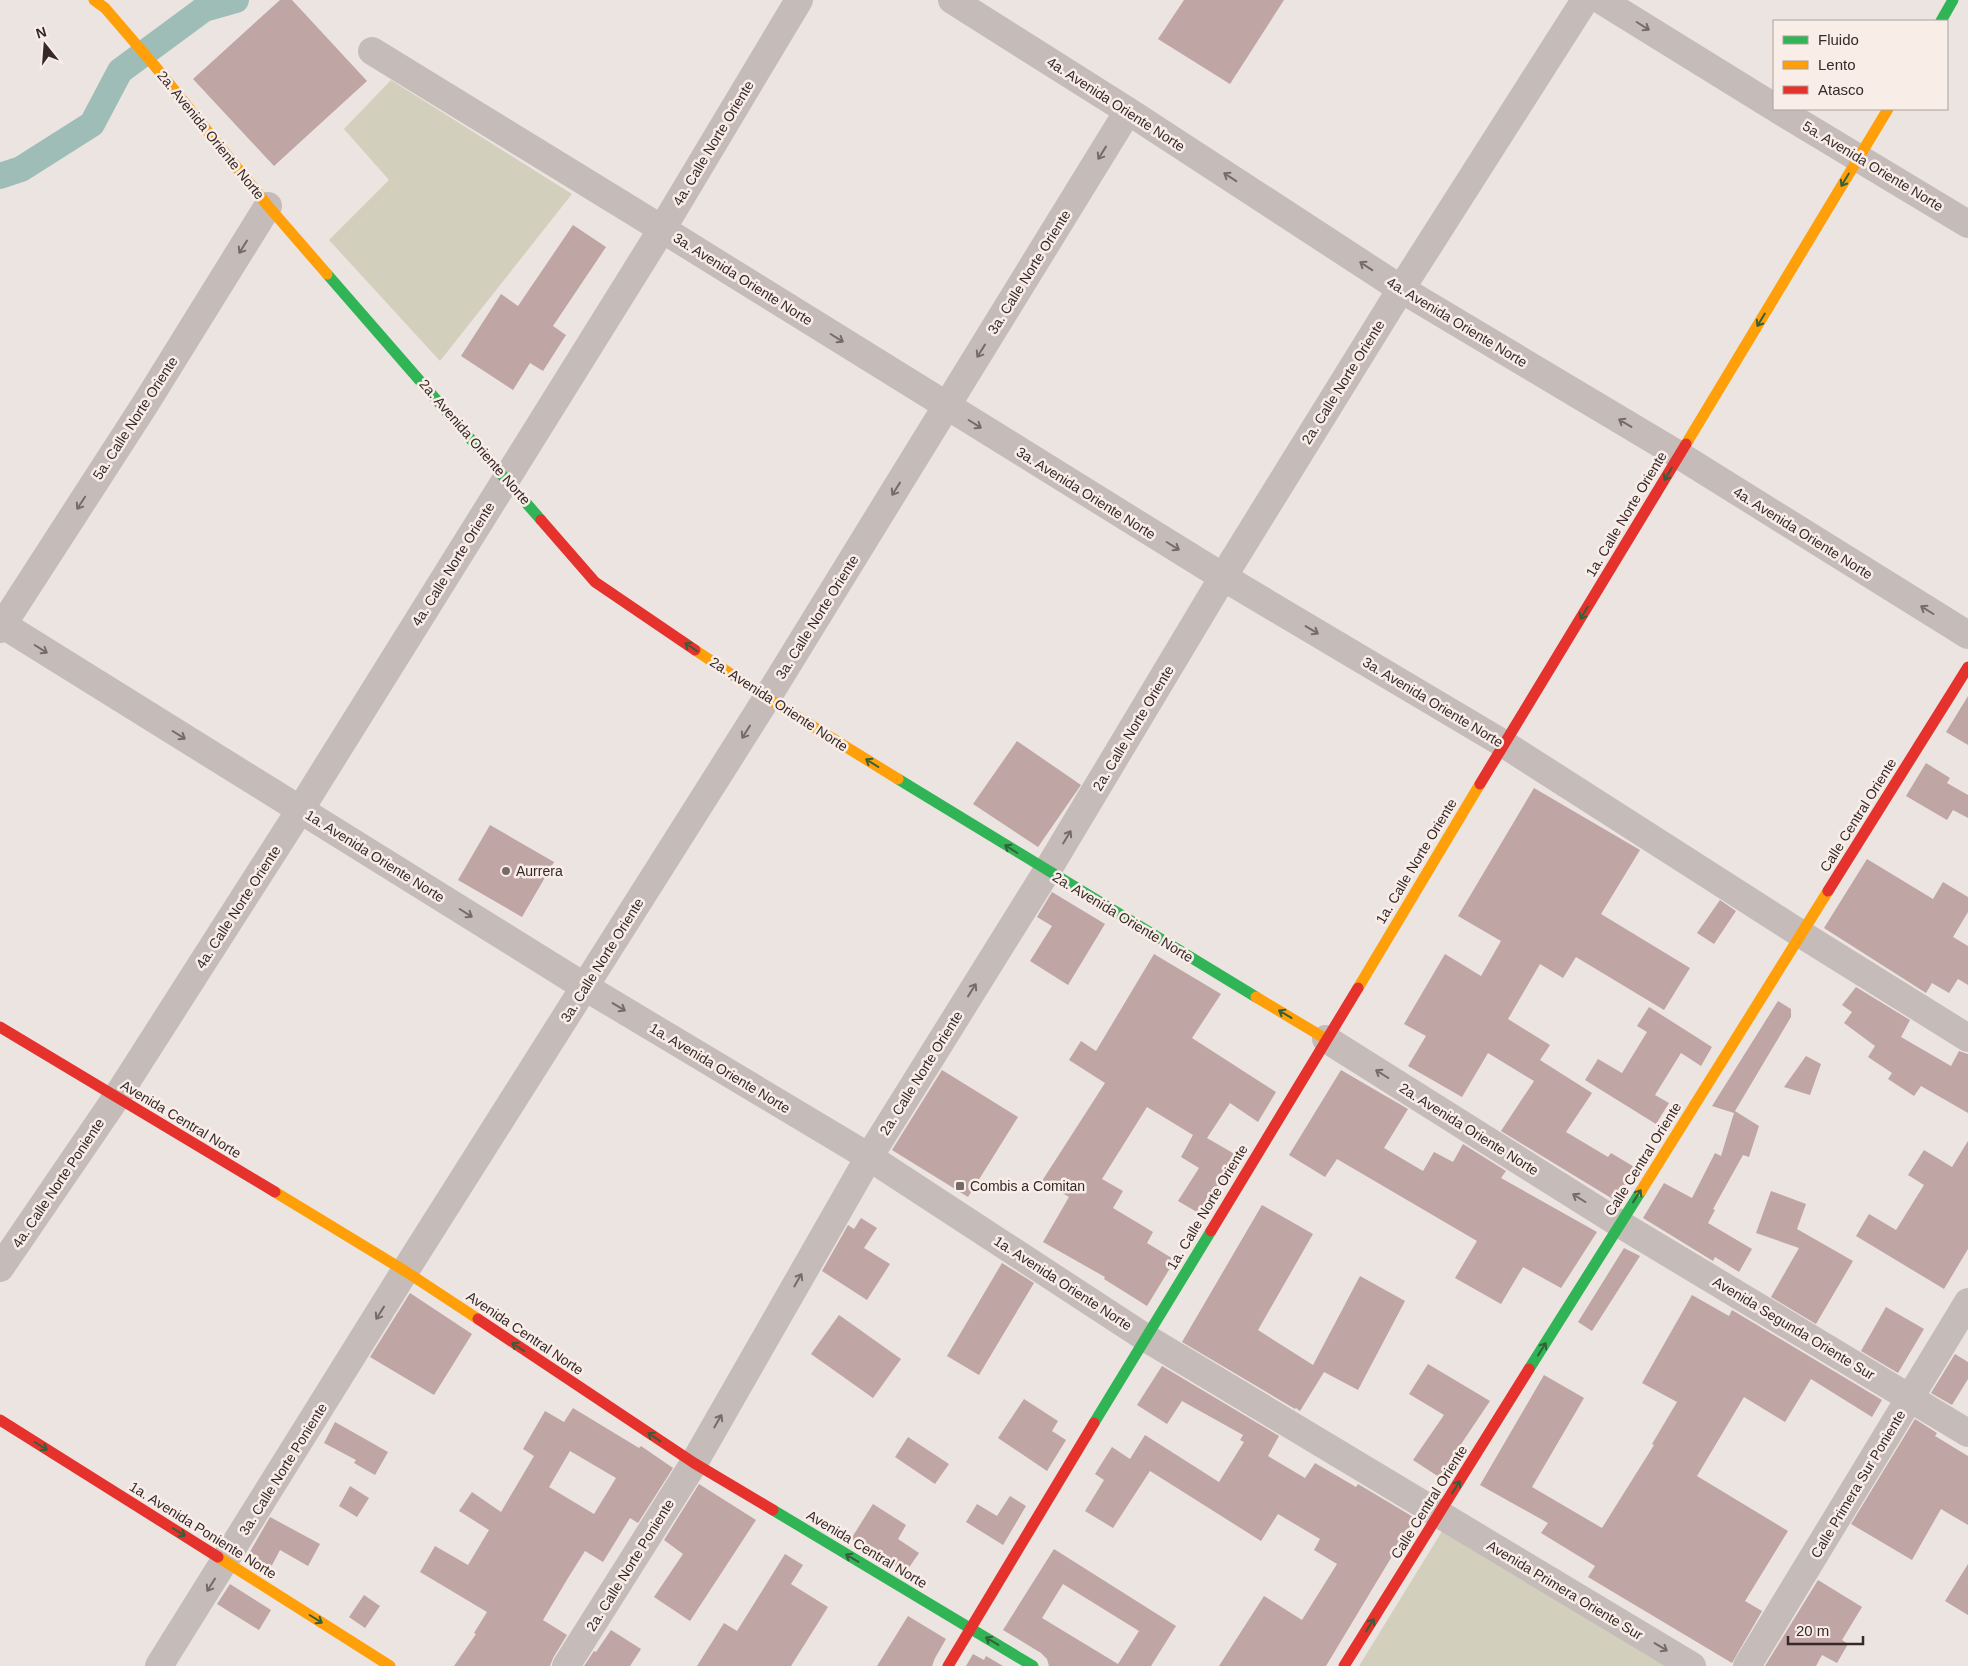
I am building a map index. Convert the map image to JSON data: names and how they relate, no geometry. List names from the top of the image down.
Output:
{
  "streets": {
    "street": [
      "4a. Avenida Oriente Norte",
      "2a. Avenida Oriente Norte",
      "4a. Calle Norte Oriente",
      "5a. Avenida Oriente Norte",
      "3a. Calle Norte Oriente",
      "3a. Avenida Oriente Norte",
      "2a. Calle Norte Oriente",
      "5a. Calle Norte Oriente",
      "1a. Calle Norte Oriente",
      "Calle Central Oriente",
      "1a. Avenida Oriente Norte",
      "Avenida Central Norte",
      "4a. Calle Norte Poniente",
      "Avenida Segunda Oriente Sur",
      "3a. Calle Norte Poniente",
      "Calle Primera Sur Poniente",
      "1a. Avenida Poniente Norte",
      "2a. Calle Norte Poniente",
      "Avenida Primera Oriente Sur"
    ]
  },
  "crossings": [
    ["4a. Avenida Oriente Norte", "3a. Calle Norte Oriente"],
    ["4a. Avenida Oriente Norte", "2a. Calle Norte Oriente"],
    ["4a. Avenida Oriente Norte", "1a. Calle Norte Oriente"],
    ["2a. Avenida Oriente Norte", "4a. Calle Norte Oriente"],
    ["2a. Avenida Oriente Norte", "3a. Calle Norte Oriente"],
    ["2a. Avenida Oriente Norte", "2a. Calle Norte Oriente"],
    ["2a. Avenida Oriente Norte", "5a. Calle Norte Oriente"],
    ["2a. Avenida Oriente Norte", "1a. Calle Norte Oriente"],
    ["2a. Avenida Oriente Norte", "Calle Central Oriente"],
    ["2a. Avenida Oriente Norte", "Avenida Segunda Oriente Sur"],
    ["4a. Calle Norte Oriente", "3a. Avenida Oriente Norte"],
    ["4a. Calle Norte Oriente", "1a. Avenida Oriente Norte"],
    ["4a. Calle Norte Oriente", "Avenida Central Norte"],
    ["4a. Calle Norte Oriente", "4a. Calle Norte Poniente"],
    ["5a. Avenida Oriente Norte", "1a. Calle Norte Oriente"],
    ["3a. Calle Norte Oriente", "3a. Avenida Oriente Norte"],
    ["3a. Calle Norte Oriente", "1a. Avenida Oriente Norte"],
    ["3a. Calle Norte Oriente", "Avenida Central Norte"],
    ["3a. Calle Norte Oriente", "3a. Calle Norte Poniente"],
    ["3a. Avenida Oriente Norte", "2a. Calle Norte Oriente"],
    ["3a. Avenida Oriente Norte", "1a. Calle Norte Oriente"],
    ["3a. Avenida Oriente Norte", "Calle Central Oriente"],
    ["2a. Calle Norte Oriente", "1a. Avenida Oriente Norte"],
    ["2a. Calle Norte Oriente", "Avenida Central Norte"],
    ["2a. Calle Norte Oriente", "2a. Calle Norte Poniente"],
    ["5a. Calle Norte Oriente", "1a. Avenida Oriente Norte"],
    ["1a. Calle Norte Oriente", "1a. Avenida Oriente Norte"],
    ["1a. Calle Norte Oriente", "Avenida Central Norte"],
    ["Calle Central Oriente", "1a. Avenida Oriente Norte"],
    ["Calle Central Oriente", "Avenida Segunda Oriente Sur"],
    ["Calle Central Oriente", "Avenida Primera Oriente Sur"],
    ["1a. Avenida Oriente Norte", "Avenida Primera Oriente Sur"],
    ["Avenida Central Norte", "4a. Calle Norte Poniente"],
    ["Avenida Central Norte", "3a. Calle Norte Poniente"],
    ["Avenida Central Norte", "2a. Calle Norte Poniente"],
    ["Avenida Segunda Oriente Sur", "Calle Primera Sur Poniente"],
    ["3a. Calle Norte Poniente", "1a. Avenida Poniente Norte"]
  ],
  "one_way": [
    "4a. Avenida Oriente Norte",
    "2a. Avenida Oriente Norte",
    "3a. Calle Norte Oriente",
    "3a. Avenida Oriente Norte",
    "2a. Calle Norte Oriente",
    "5a. Calle Norte Oriente",
    "1a. Calle Norte Oriente",
    "Calle Central Oriente",
    "1a. Avenida Oriente Norte",
    "Avenida Central Norte",
    "3a. Calle Norte Poniente",
    "1a. Avenida Poniente Norte",
    "Avenida Primera Oriente Sur"
  ],
  "places": {
    "other": ["Aurrera"],
    "transit": ["Combis a Comitan"]
  },
  "legend": ["Fluido", "Lento", "Atasco"],
  "scale_bar": "20 m",
  "north": "top"
}
